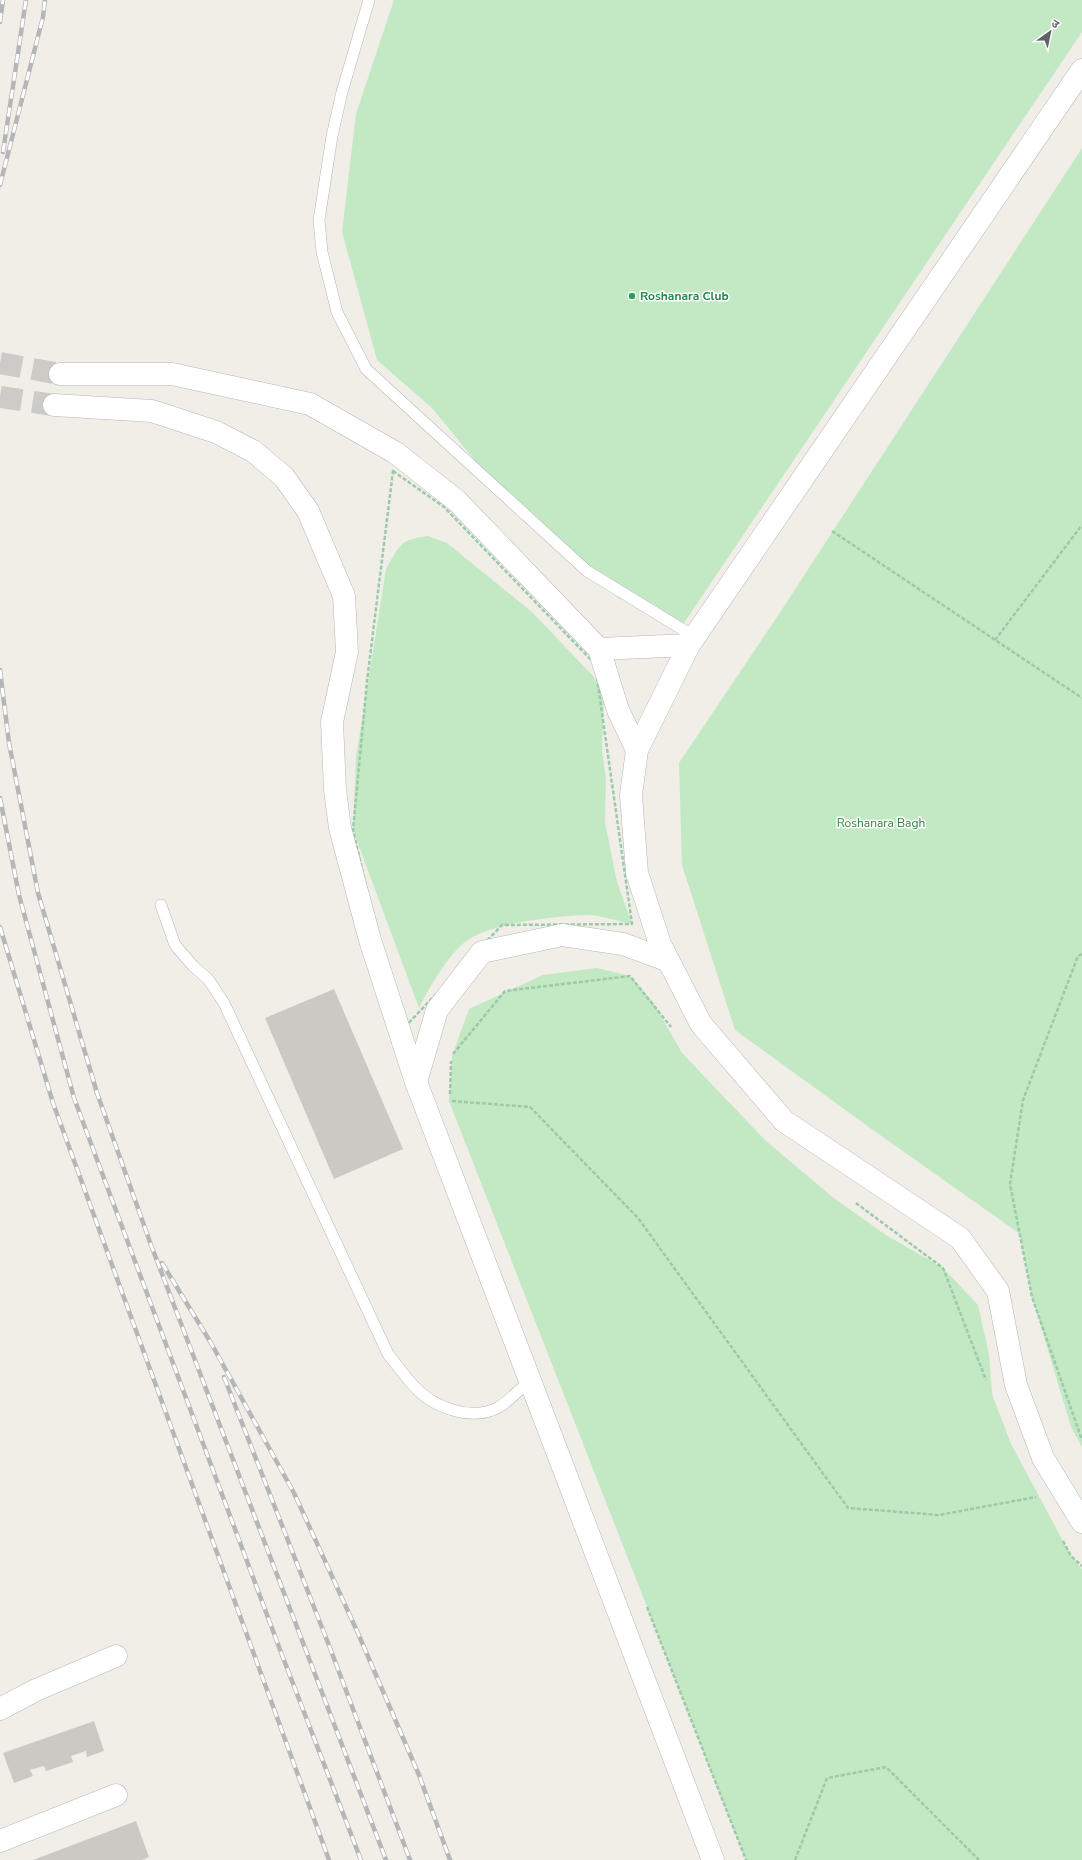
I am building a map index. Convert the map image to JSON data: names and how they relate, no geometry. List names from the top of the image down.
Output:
{
  "parks": ["Roshanara Bagh"],
  "places": ["Roshanara Club"],
  "north": "top right"
}
